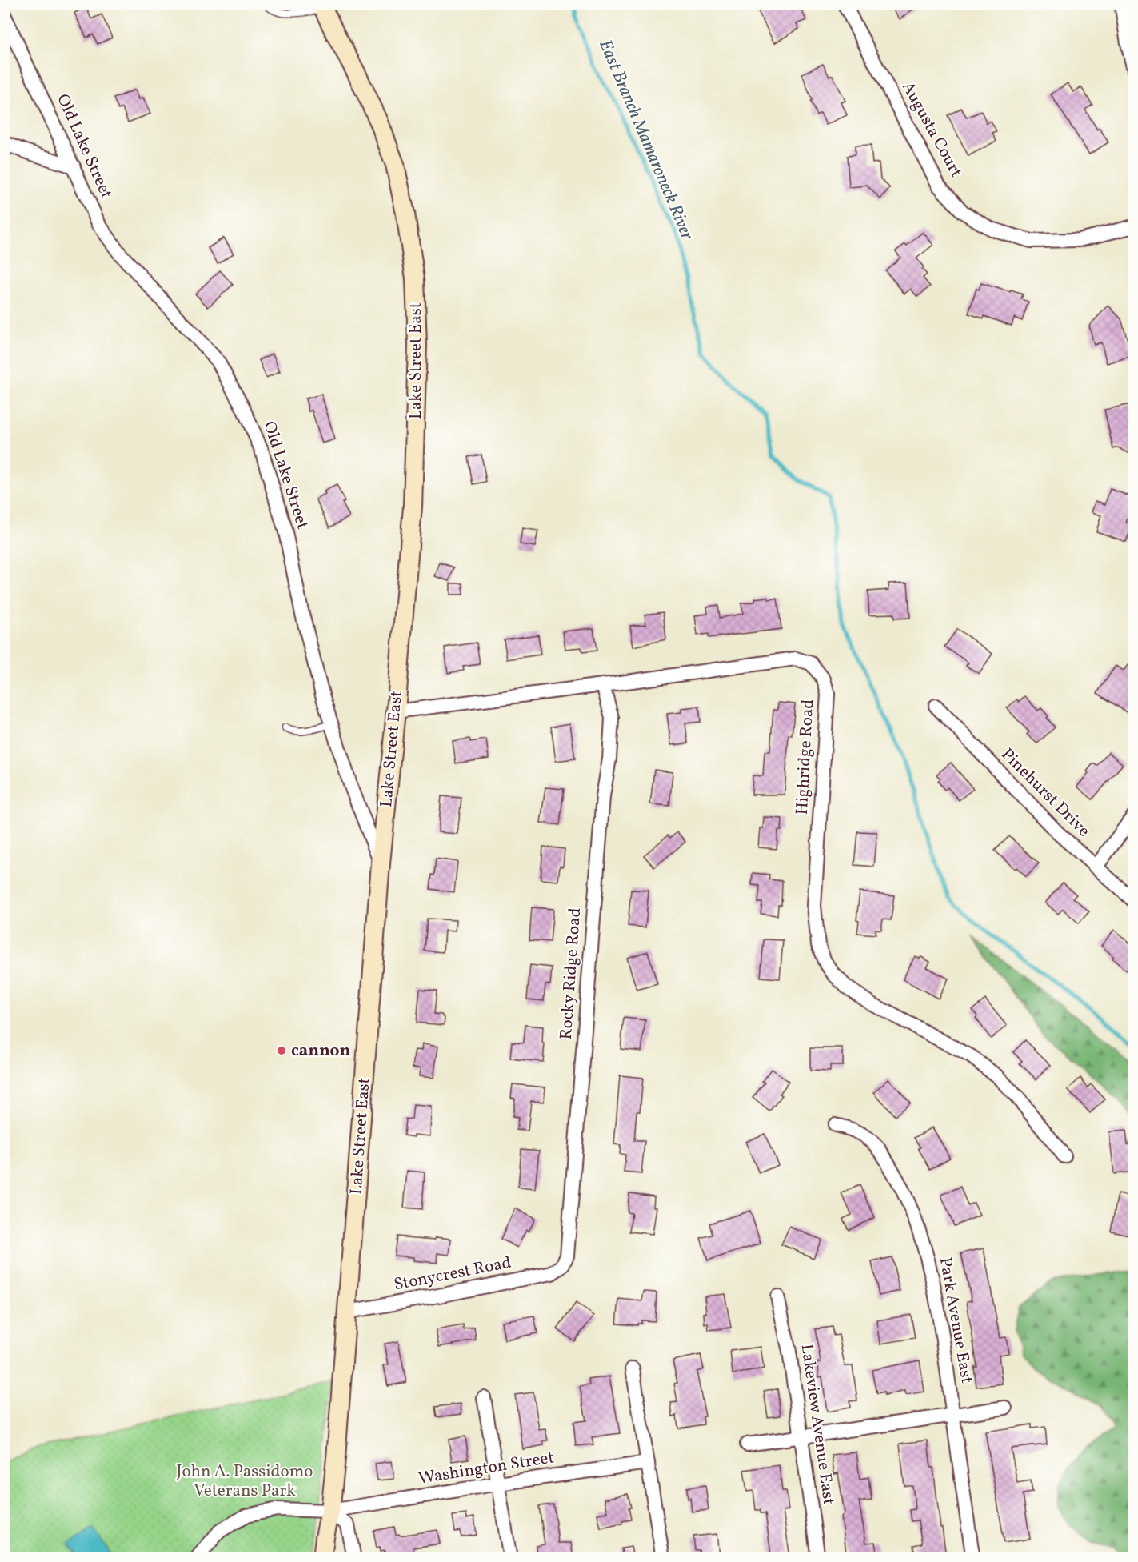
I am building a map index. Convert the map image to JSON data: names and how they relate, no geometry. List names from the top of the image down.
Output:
{
  "streets": {
    "main road": ["Lake Street East"],
    "street": [
      "Augusta Court",
      "Old Lake Street",
      "Highridge Road",
      "Pinehurst Drive",
      "Rocky Ridge Road",
      "Stonycrest Road",
      "Park Avenue East",
      "Lakeview Avenue East",
      "Washington Street"
    ]
  },
  "crossings": [
    ["Old Lake Street", "Lake Street East"],
    ["Lake Street East", "Highridge Road"],
    ["Lake Street East", "Stonycrest Road"],
    ["Lake Street East", "Washington Street"],
    ["Highridge Road", "Rocky Ridge Road"],
    ["Rocky Ridge Road", "Stonycrest Road"]
  ],
  "water": ["East Branch Mamaroneck River"],
  "parks": ["John A. Passidomo Veterans Park"],
  "places": ["cannon"]
}
